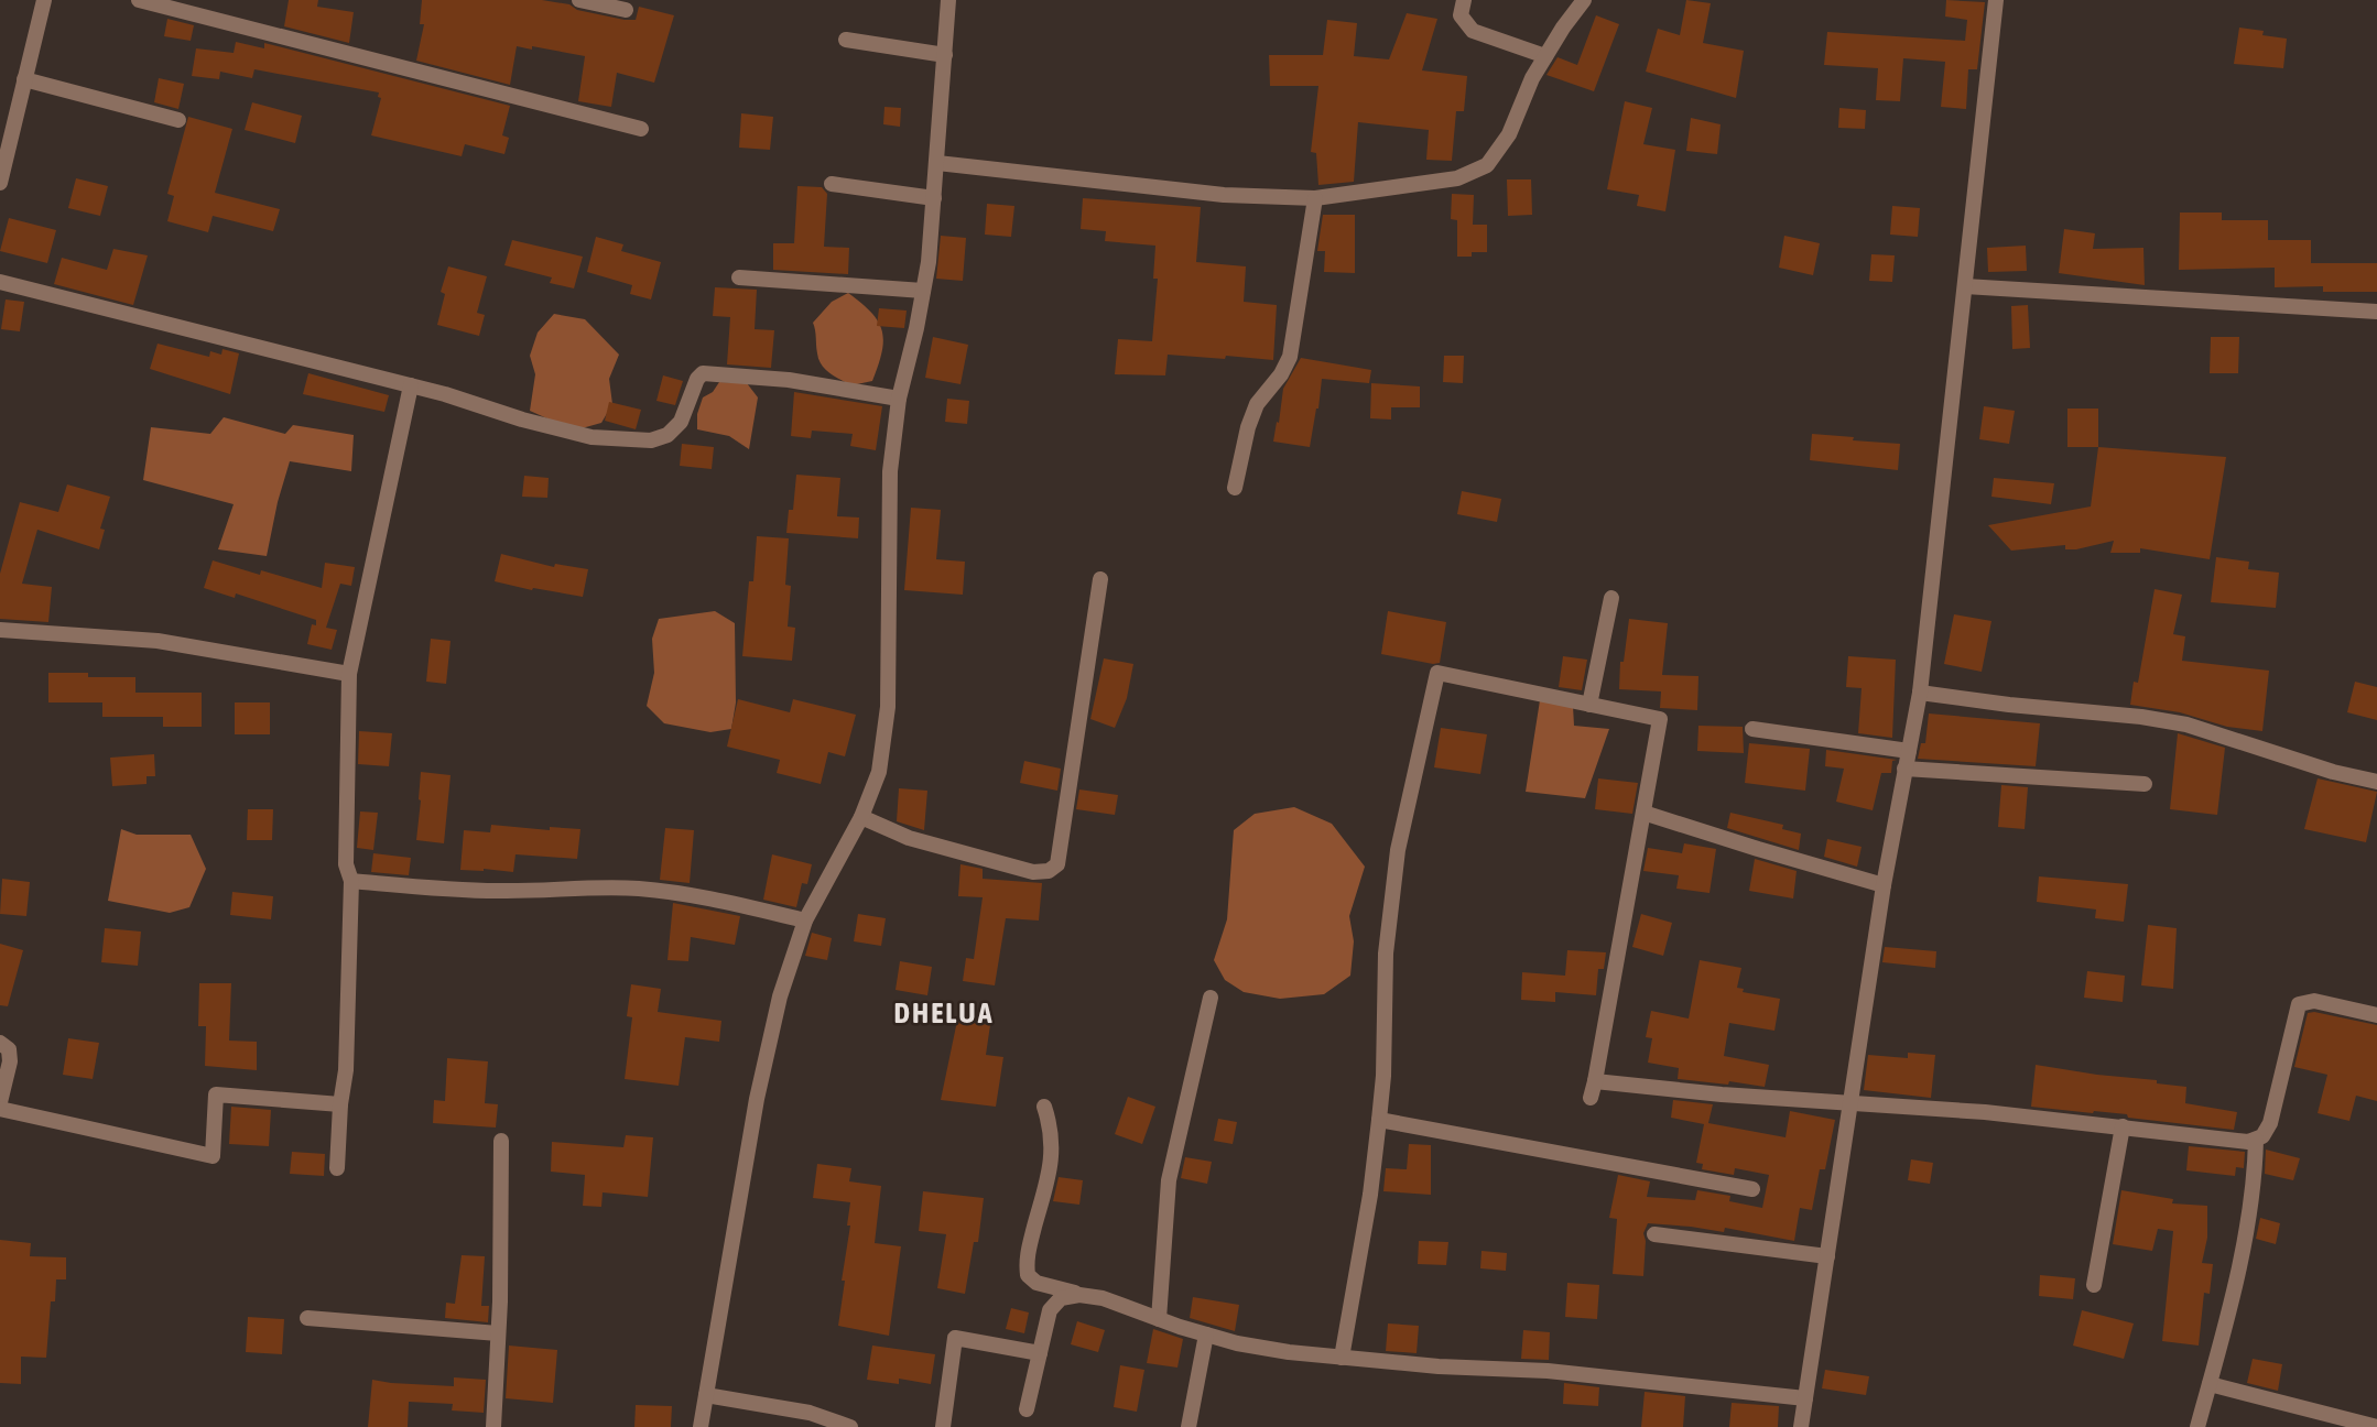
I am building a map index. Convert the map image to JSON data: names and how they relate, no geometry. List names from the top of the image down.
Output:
{
  "districts": ["DHELUA"]
}
